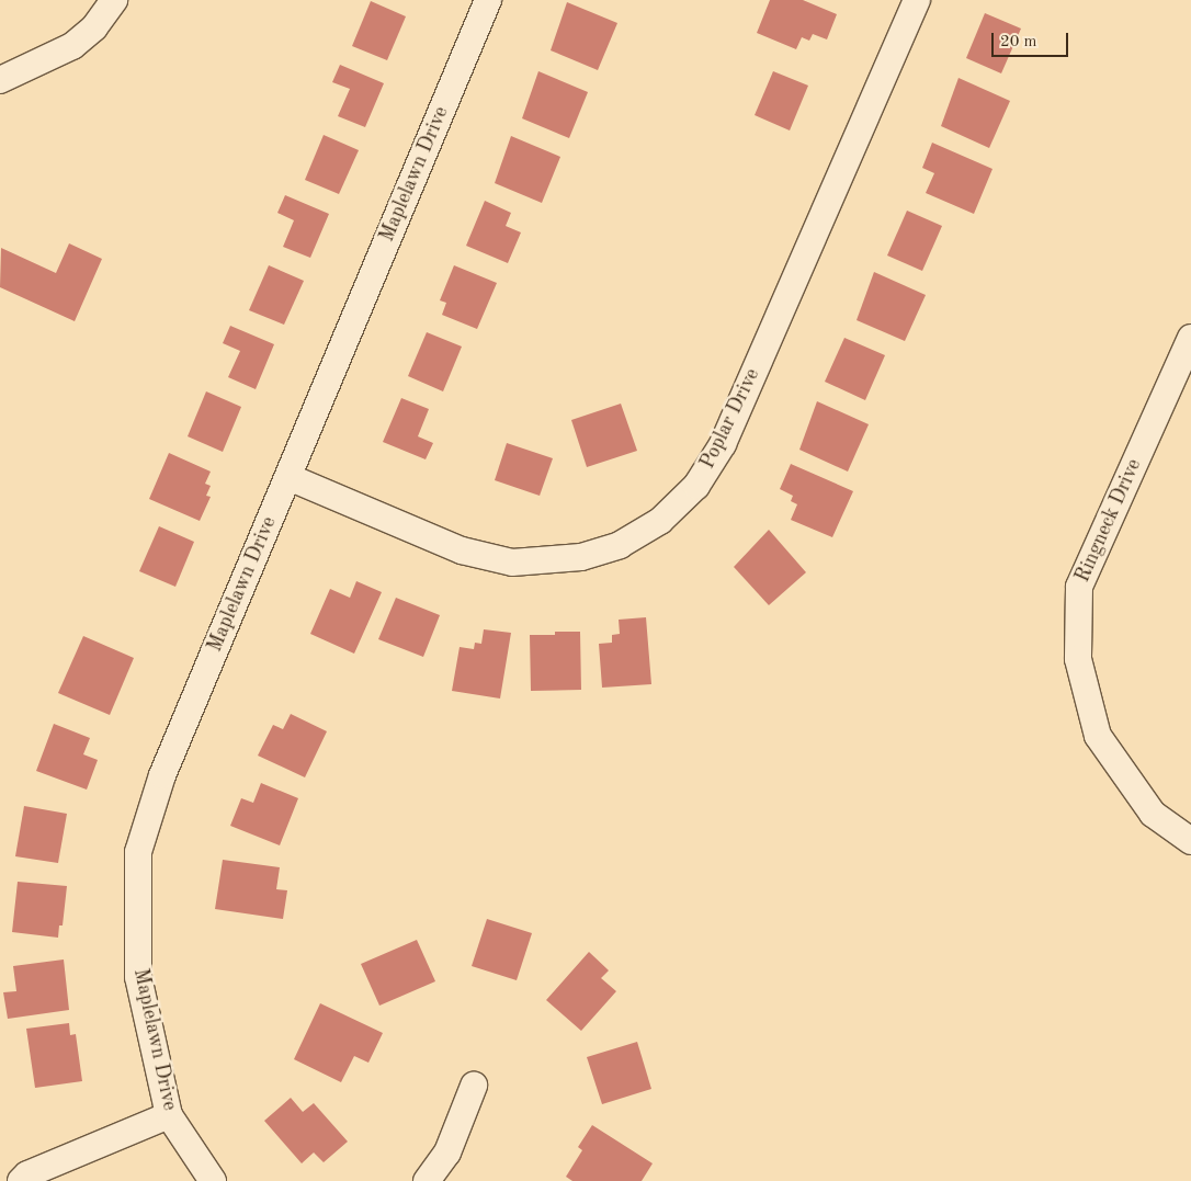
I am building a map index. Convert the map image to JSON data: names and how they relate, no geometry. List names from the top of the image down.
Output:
{
  "streets": {
    "street": ["Maplelawn Drive", "Poplar Drive", "Ringneck Drive"]
  },
  "crossings": [
    ["Maplelawn Drive", "Poplar Drive"]
  ],
  "scale_bar": "20 m"
}
